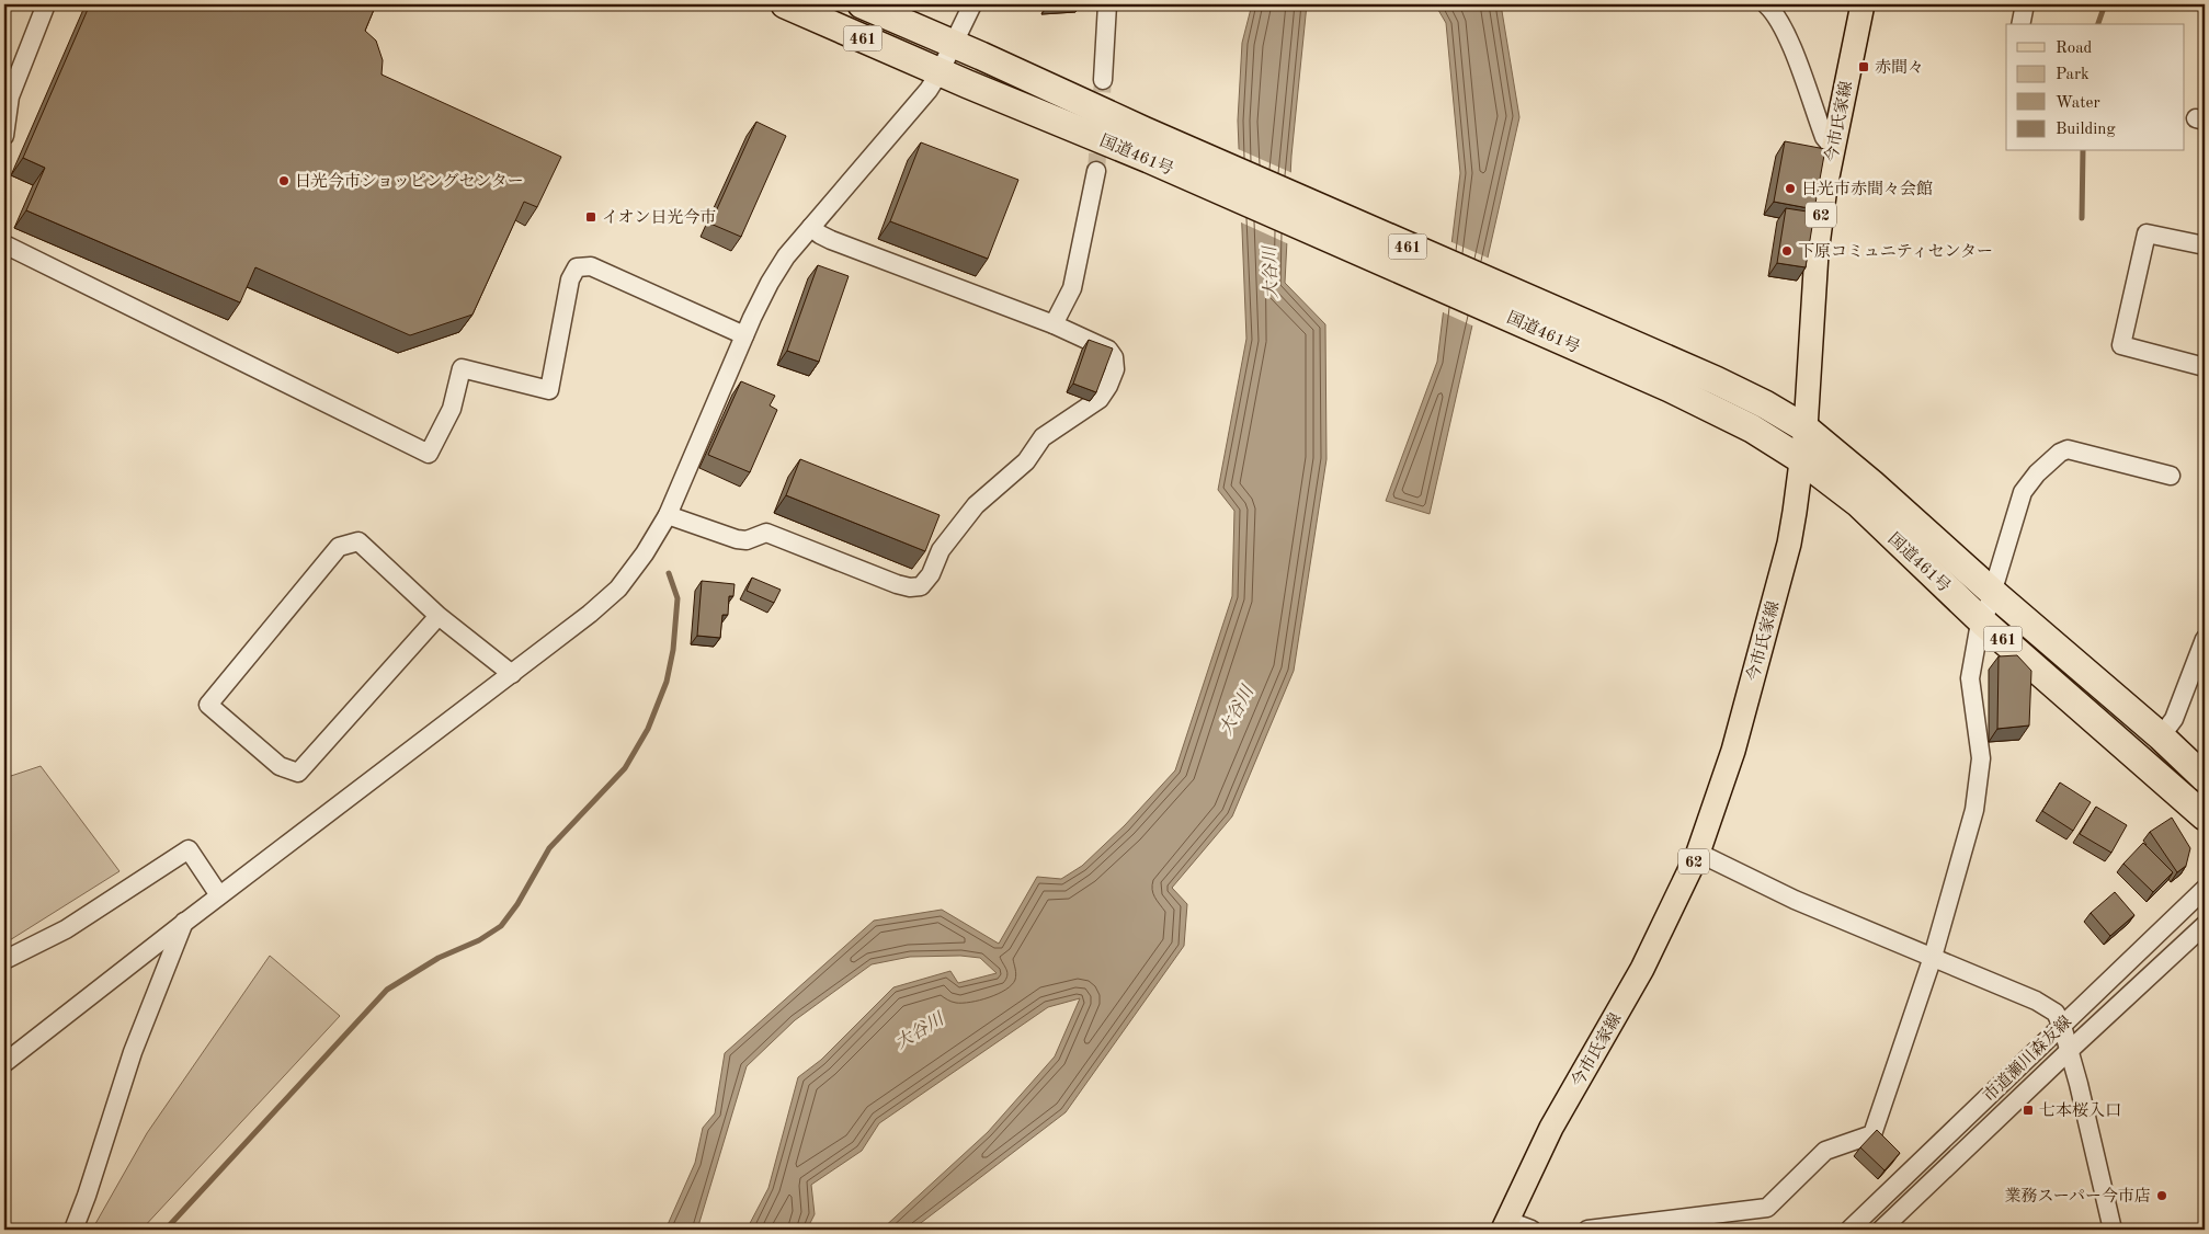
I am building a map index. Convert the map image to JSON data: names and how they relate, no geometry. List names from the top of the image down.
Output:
{
  "streets": {
    "highway": ["461", "国道461号"],
    "main road": ["今市氏家線", "62"],
    "street": ["市道瀬川森友線"]
  },
  "crossings": [
    ["今市氏家線", "国道461号"]
  ],
  "water": ["大谷川"],
  "places": {
    "transit": ["赤間々", "イオン日光今市", "七本桜入口"],
    "other": [
      "日光今市ショッピングセンター",
      "日光市赤間々会館",
      "下原コミュニティセンター",
      "業務スーパー今市店"
    ]
  },
  "legend": [
    "Road",
    "Park",
    "Water",
    "Building"
  ]
}
